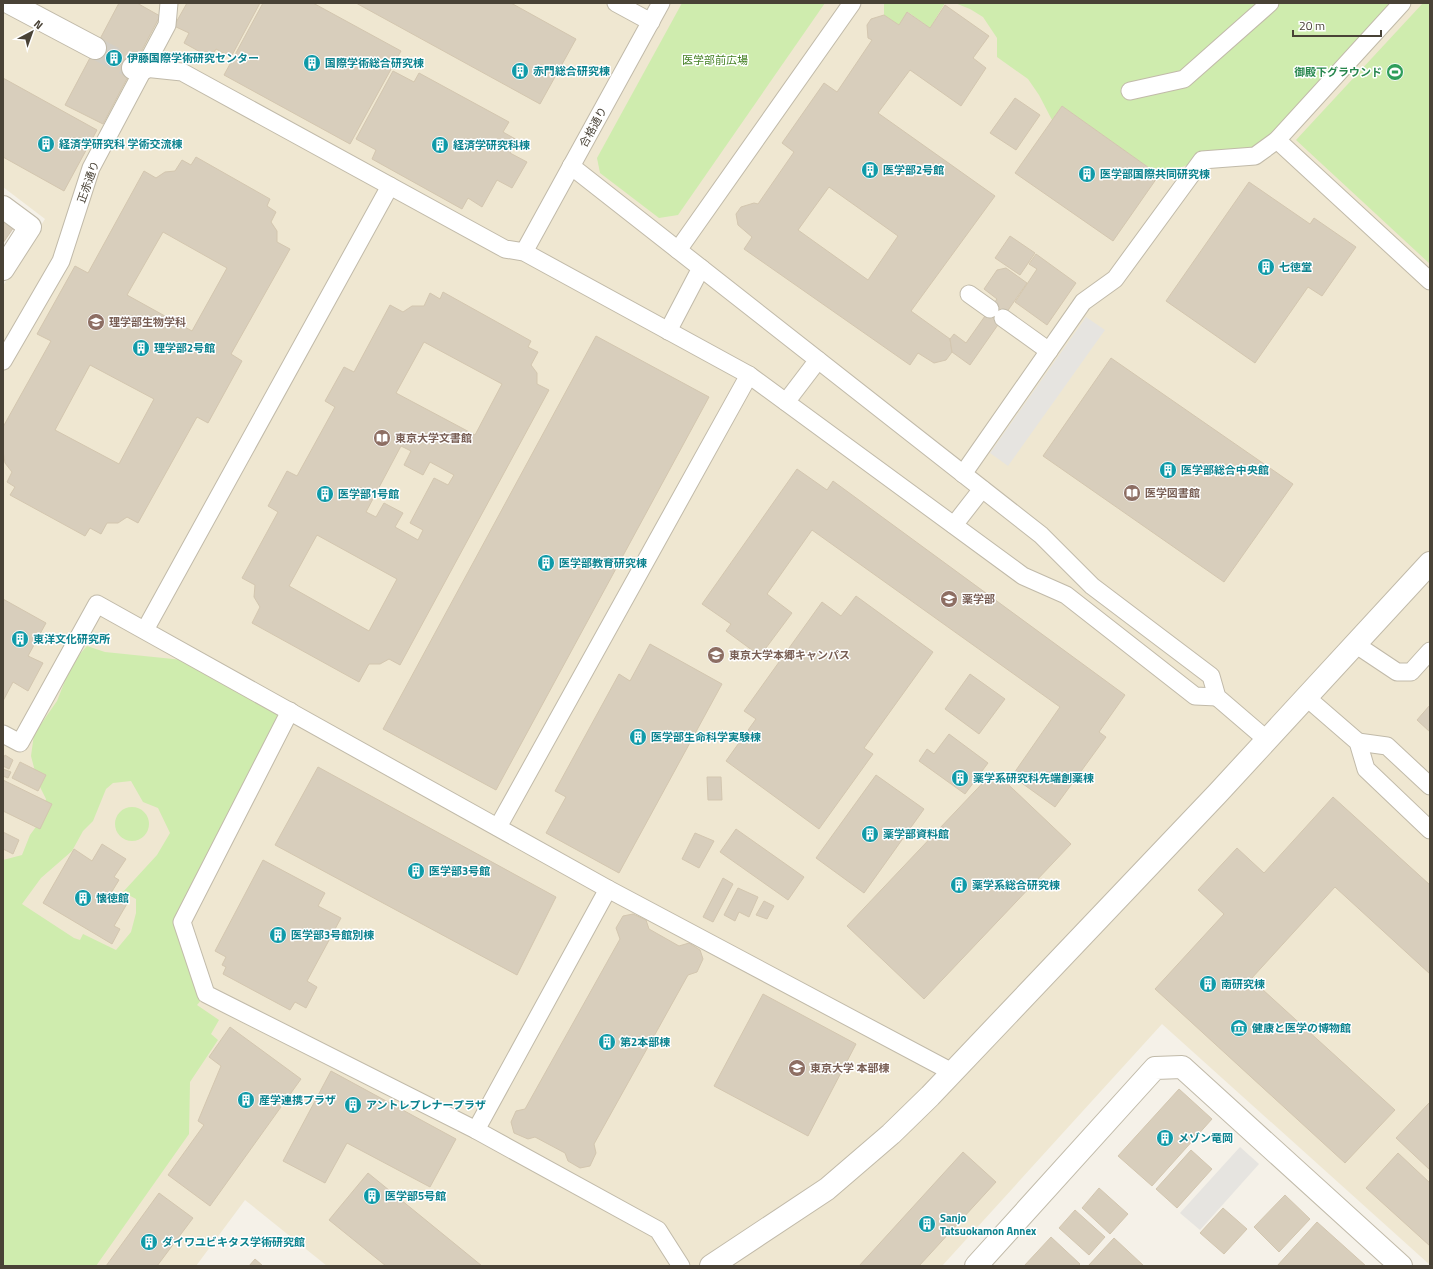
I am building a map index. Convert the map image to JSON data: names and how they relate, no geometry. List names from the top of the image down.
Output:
{
  "streets": {
    "lane": ["合格通り", "正赤通り"]
  },
  "parks": ["医学部前広場"],
  "places": {
    "building": [
      "伊藤国際学術研究センター",
      "国際学術総合研究棟",
      "赤門総合研究棟",
      "経済学研究科 学術交流棟",
      "経済学研究科棟",
      "医学部2号館",
      "医学部国際共同研究棟",
      "七徳堂",
      "理学部2号館",
      "医学部総合中央館",
      "医学部1号館",
      "医学部教育研究棟",
      "東洋文化研究所",
      "医学部生命科学実験棟",
      "薬学系研究科先端創薬棟",
      "薬学部資料館",
      "医学部3号館",
      "薬学系総合研究棟",
      "懐徳館",
      "医学部3号館別棟",
      "南研究棟",
      "第2本部棟",
      "産学連携プラザ",
      "アントレプレナープラザ",
      "メゾン竜岡",
      "医学部5号館",
      "Sanjo Tatsuokamon Annex",
      "ダイワユビキタス学術研究館"
    ],
    "sports": ["御殿下グラウンド"],
    "school or university": [
      "理学部生物学科",
      "薬学部",
      "東京大学本郷キャンパス",
      "東京大学 本部棟"
    ],
    "library": ["東京大学文書館", "医学図書館"],
    "museum": ["健康と医学の博物館"]
  },
  "scale_bar": "20 m",
  "north": "top right"
}
